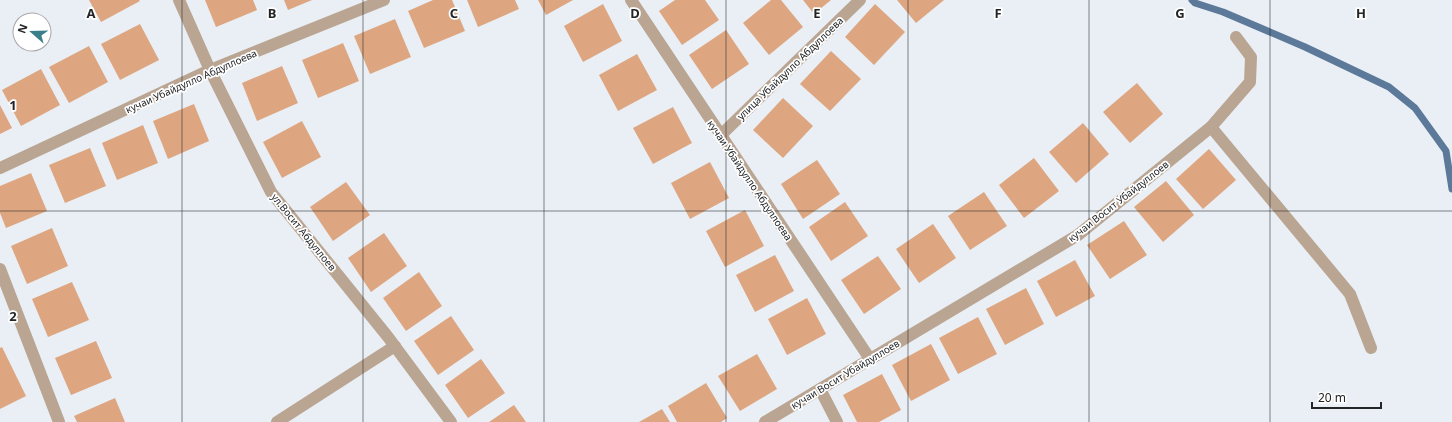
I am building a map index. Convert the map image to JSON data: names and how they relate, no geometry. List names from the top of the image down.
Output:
{
  "streets": {
    "street": [
      "улица Убайдулло Абдуллоева",
      "кучаи Убайдулло Абдуллоева",
      "кучаи Восит Убайдуллоев",
      "ул.Восит Абдуллоев"
    ]
  },
  "crossings": [
    ["улица Убайдулло Абдуллоева", "кучаи Убайдулло Абдуллоева"],
    ["кучаи Убайдулло Абдуллоева", "кучаи Восит Убайдуллоев"],
    ["кучаи Убайдулло Абдуллоева", "ул.Восит Абдуллоев"]
  ],
  "scale_bar": "20 m",
  "north": "left",
  "grid": {
    "columns": [
      "A",
      "B",
      "C",
      "D",
      "E",
      "F",
      "G",
      "H"
    ],
    "rows": ["1", "2"]
  }
}
